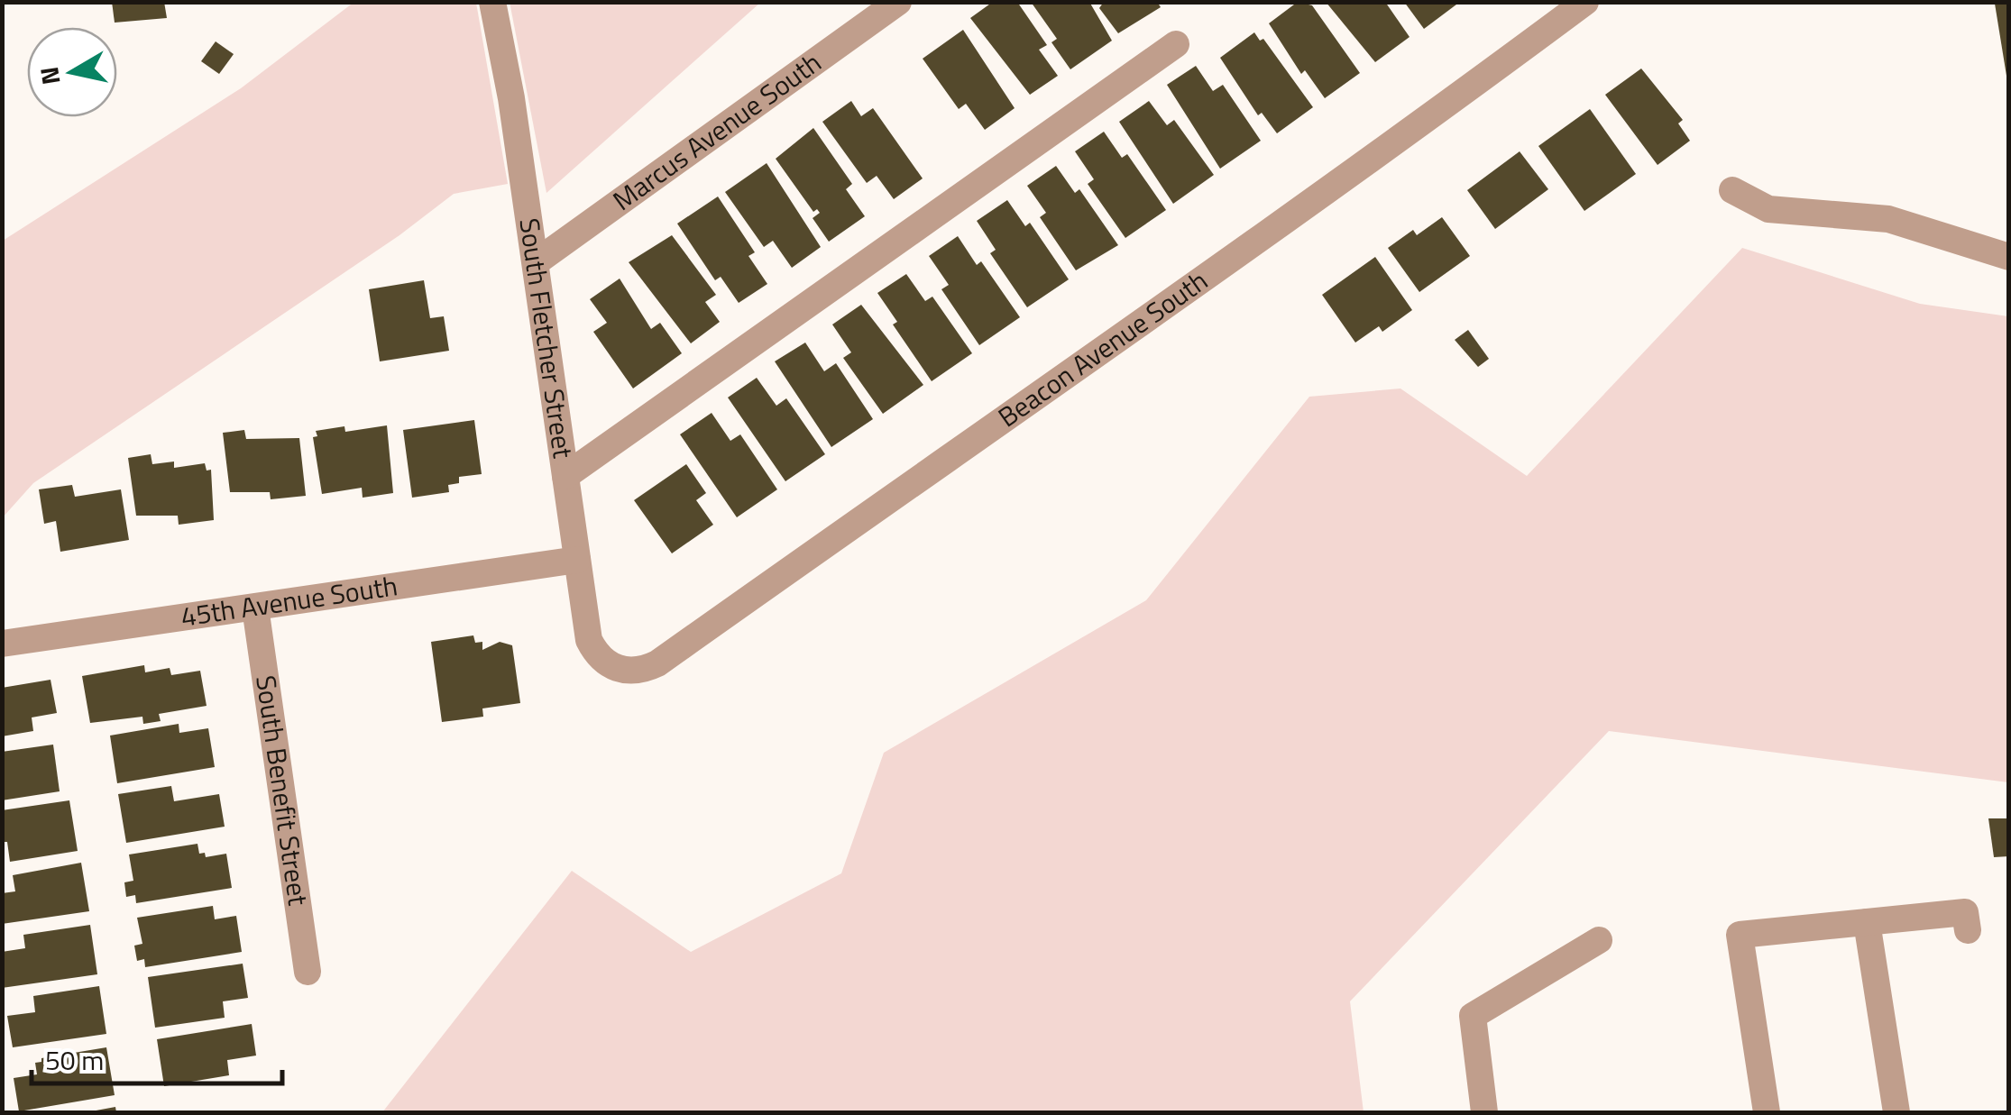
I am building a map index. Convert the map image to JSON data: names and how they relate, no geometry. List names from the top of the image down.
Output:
{
  "streets": {
    "street": [
      "Marcus Avenue South",
      "South Fletcher Street",
      "Beacon Avenue South",
      "45th Avenue South",
      "South Benefit Street"
    ]
  },
  "crossings": [
    ["Marcus Avenue South", "South Fletcher Street"],
    ["South Fletcher Street", "Beacon Avenue South"],
    ["South Fletcher Street", "45th Avenue South"],
    ["45th Avenue South", "South Benefit Street"]
  ],
  "scale_bar": "50 m",
  "north": "left"
}
